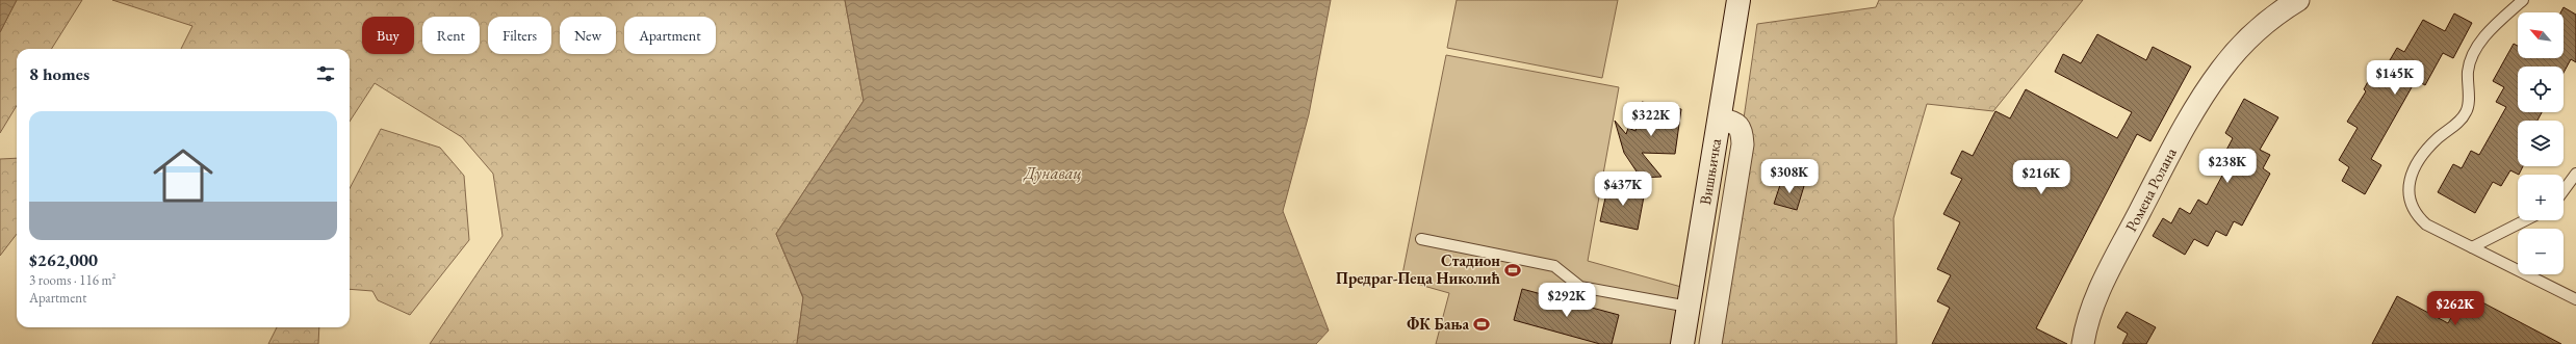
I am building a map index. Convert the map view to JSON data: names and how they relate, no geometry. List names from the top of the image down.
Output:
{
  "streets": {
    "street": ["Вишњичка", "Ромена Ролана"]
  },
  "water": ["Дунавац"],
  "places": {
    "sports": ["Стадион Предраг-Пеца Николић", "ФК Бања"]
  },
  "north": "top left",
  "page": {
    "map_buttons": ["+", "−"],
    "chip": [
      "Buy",
      "Rent",
      "Filters",
      "New",
      "Apartment"
    ],
    "heading": "8 homes",
    "price": [
      "$145K",
      "$322K",
      "$238K",
      "$308K",
      "$216K",
      "$437K",
      "$292K",
      "$262K"
    ],
    "list": [
      {
        "name": "$262,000",
        "note": "3 rooms · 116 m² · Apartment"
      }
    ]
  }
}
